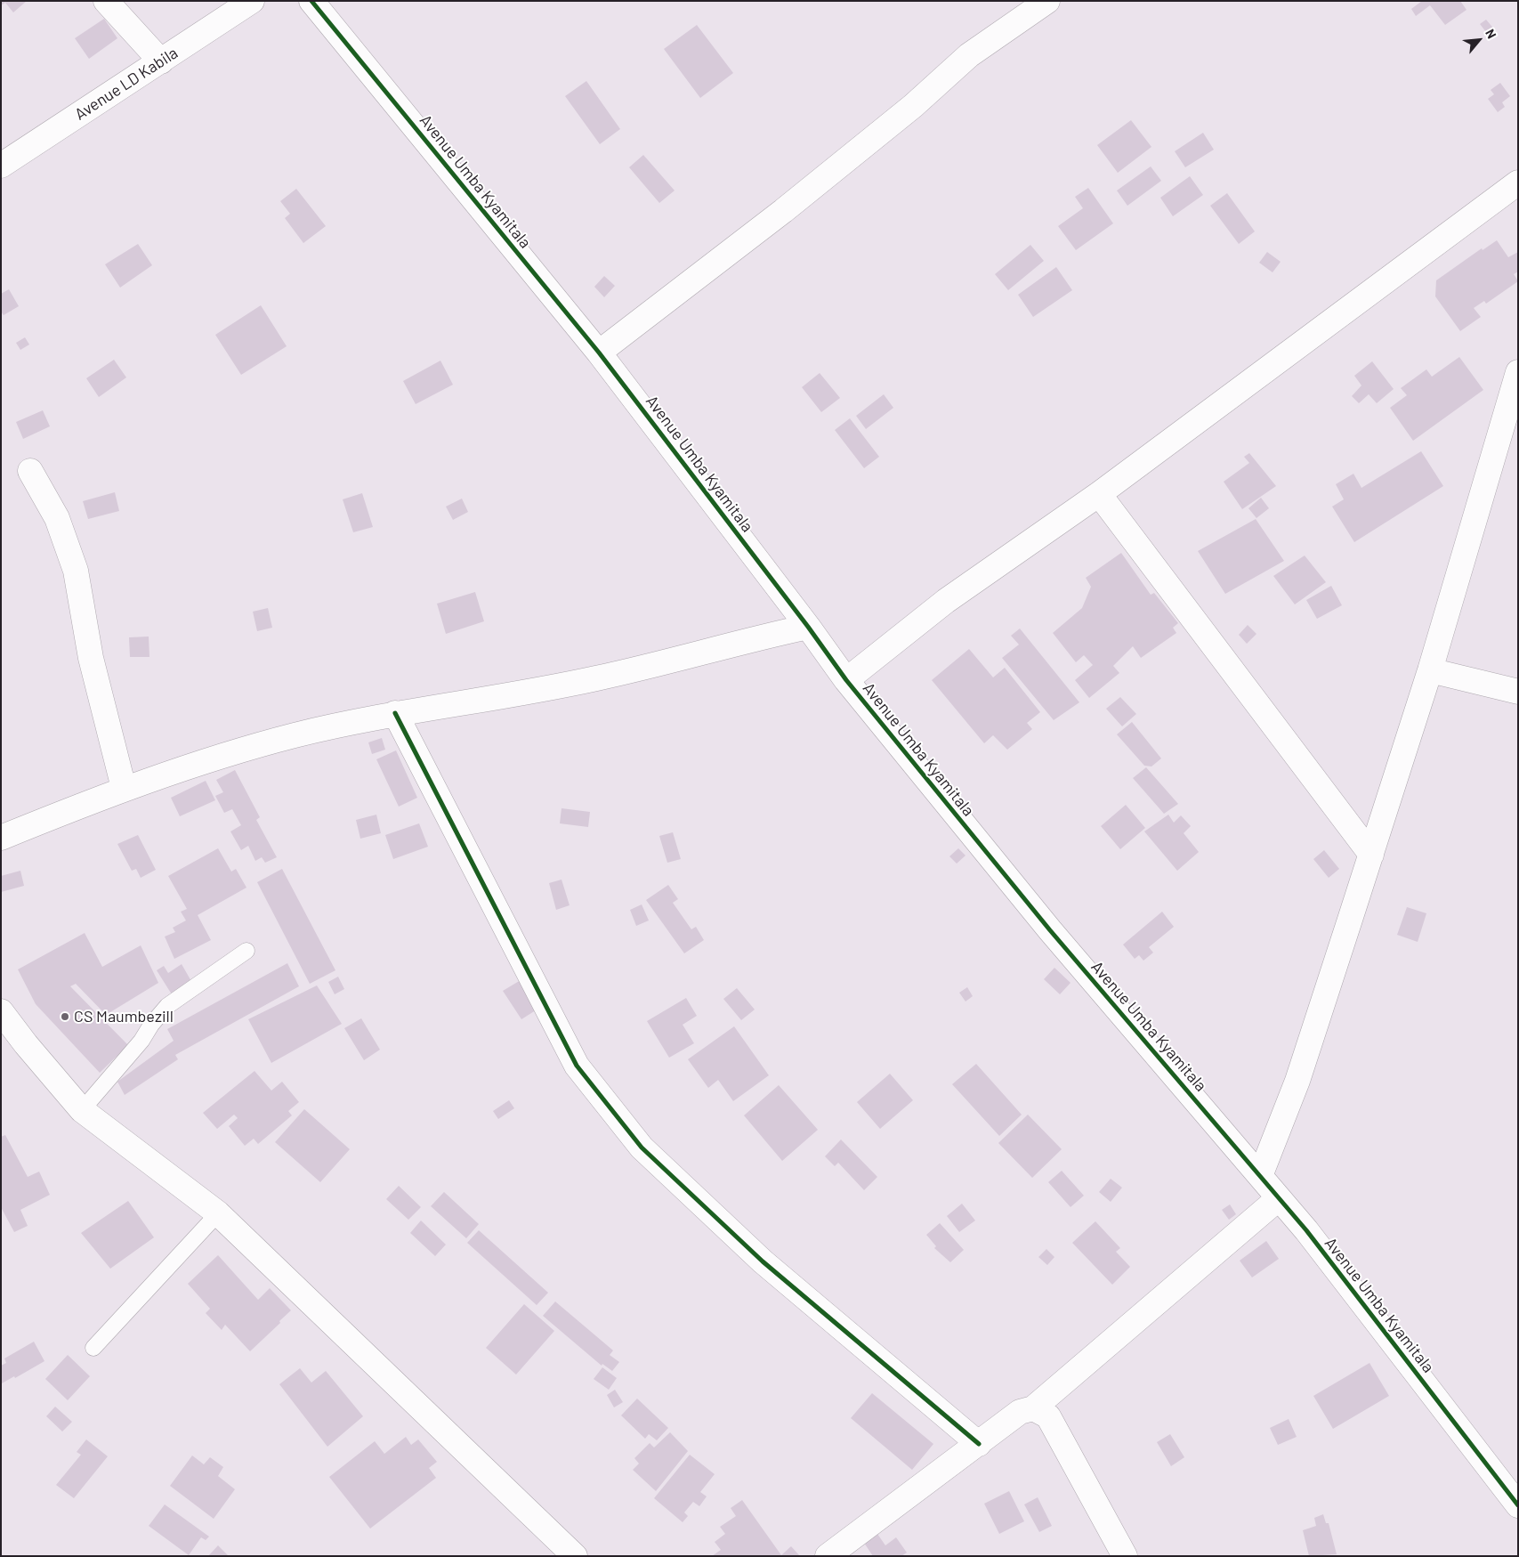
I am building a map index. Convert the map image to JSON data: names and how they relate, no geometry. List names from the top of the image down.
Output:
{
  "streets": {
    "street": ["Avenue LD Kabila", "Avenue Umba Kyamitala"]
  },
  "places": ["CS Maumbezill"],
  "north": "top right"
}
